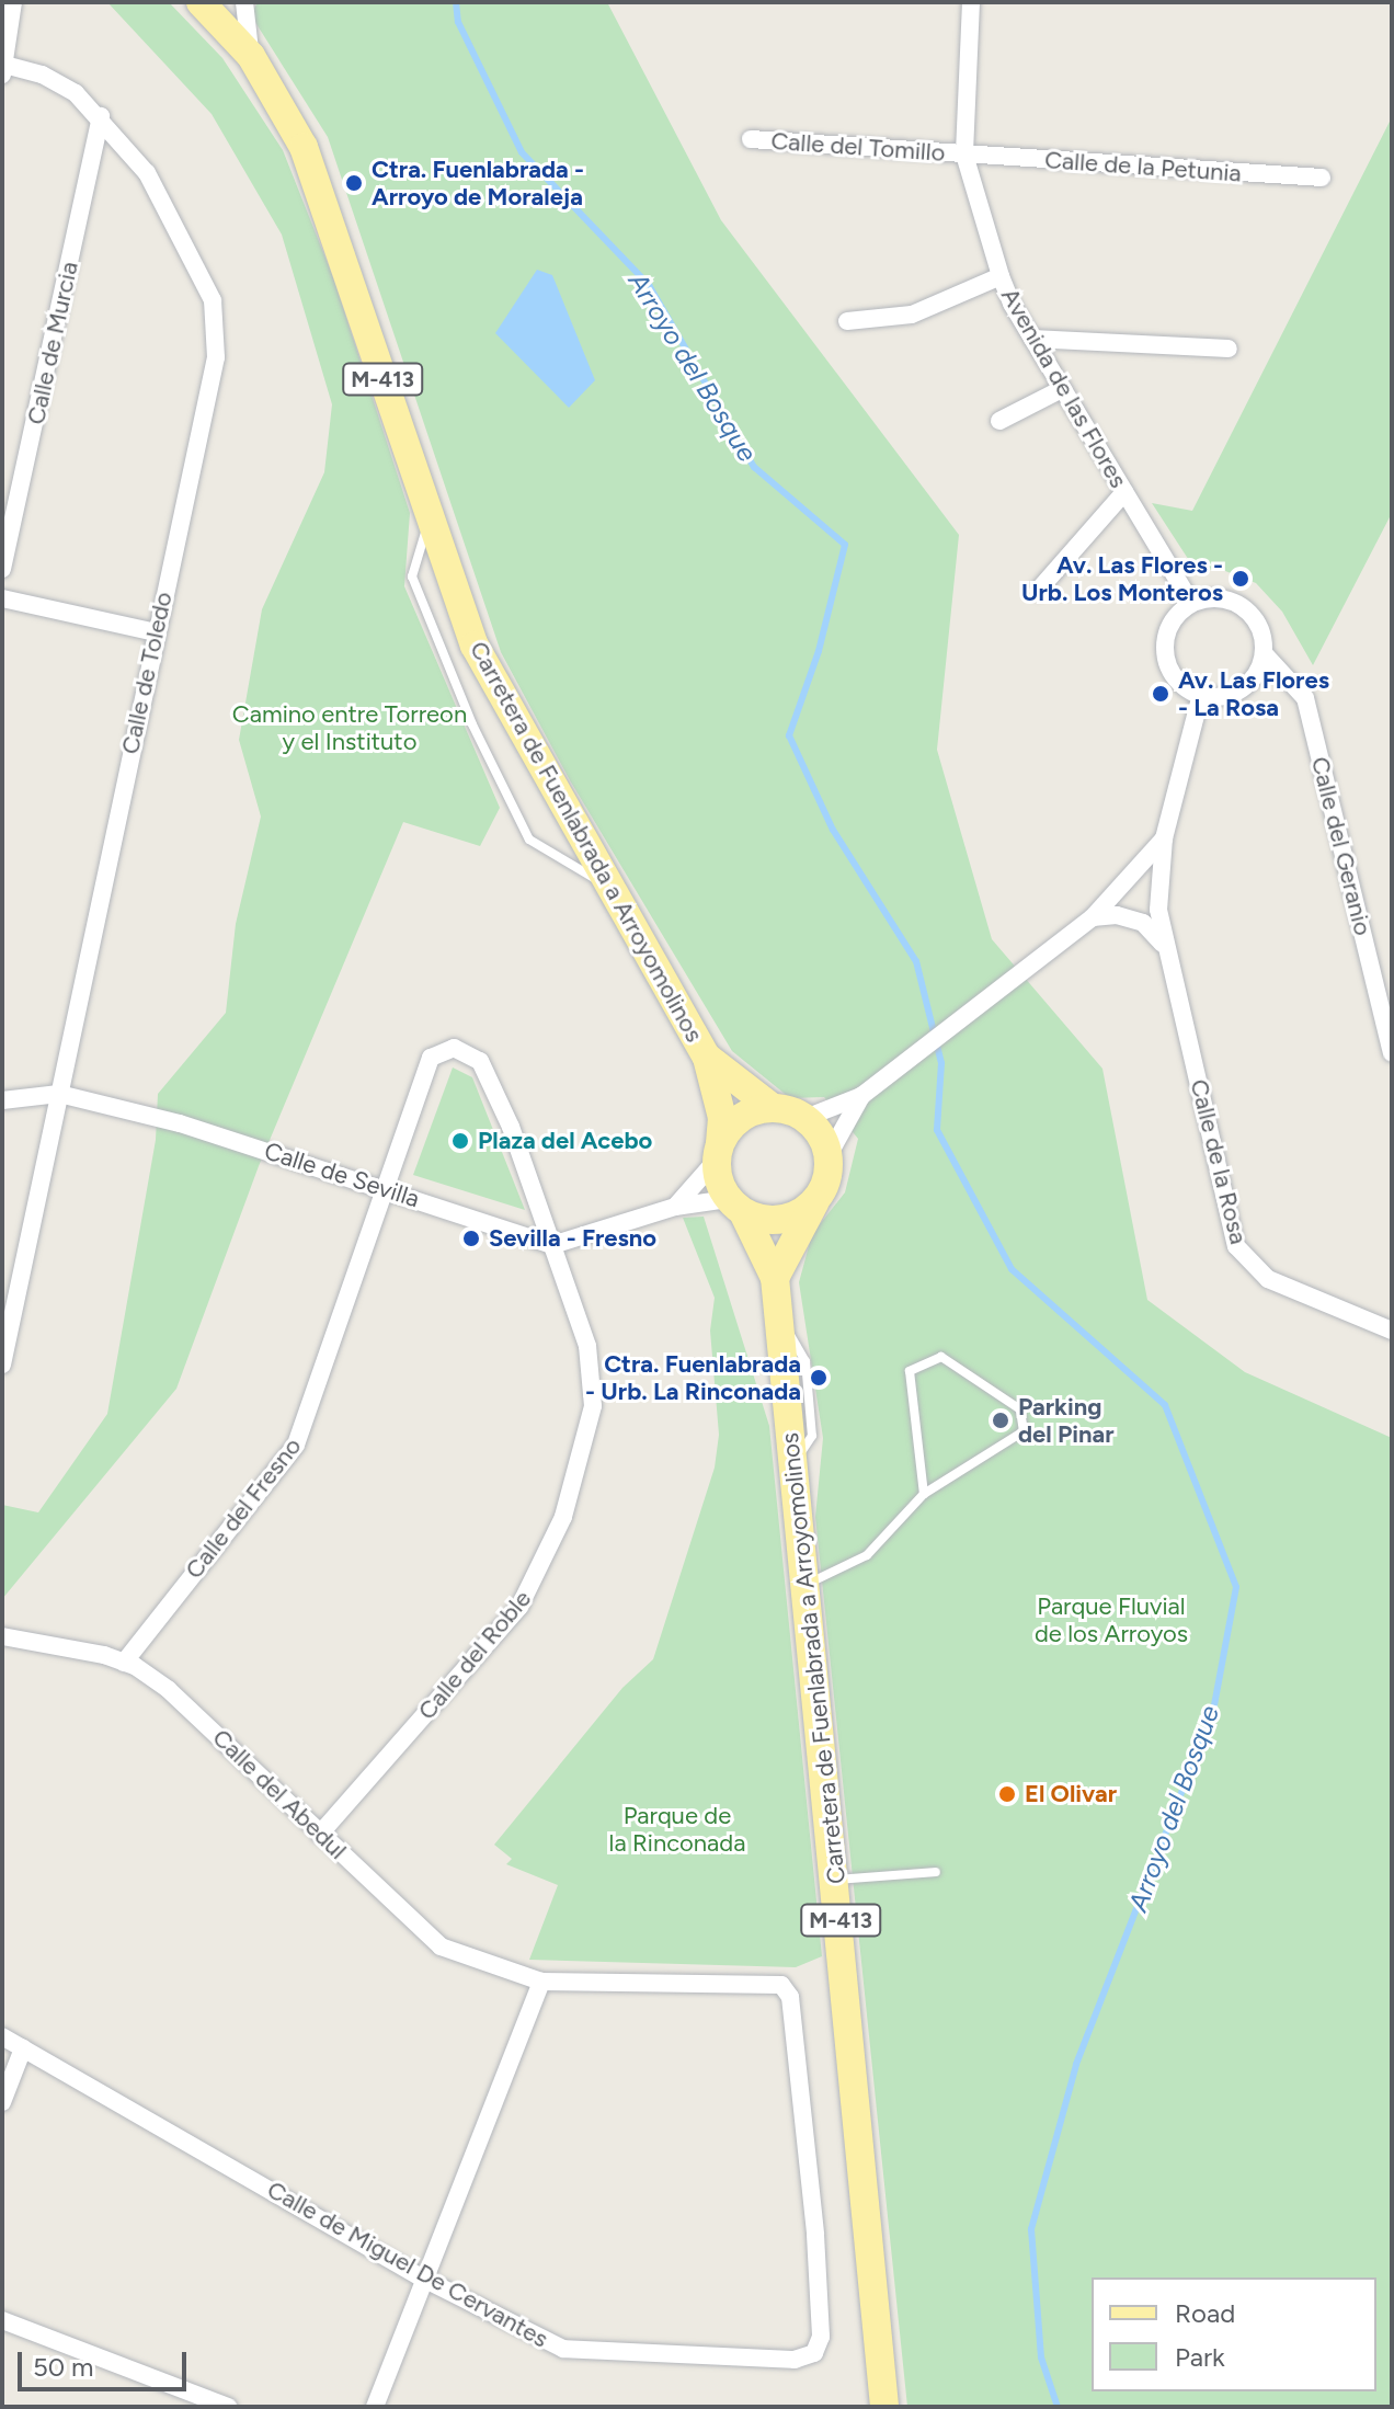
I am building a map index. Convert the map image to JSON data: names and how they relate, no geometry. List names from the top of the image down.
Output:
{
  "streets": {
    "main road": ["M-413", "Carretera de Fuenlabrada a Arroyomolinos"],
    "street": [
      "Calle del Tomillo",
      "Calle de la Petunia",
      "Calle de Murcia",
      "Avenida de las Flores",
      "Calle de Toledo",
      "Calle del Geranio",
      "Calle de la Rosa",
      "Calle de Sevilla",
      "Calle del Fresno",
      "Calle del Roble",
      "Calle del Abedul",
      "Calle de Miguel De Cervantes"
    ]
  },
  "crossings": [
    ["Calle del Tomillo", "Calle de la Petunia"],
    ["Calle del Tomillo", "Avenida de las Flores"],
    ["Calle de la Petunia", "Avenida de las Flores"],
    ["Calle de Murcia", "Calle de Toledo"],
    ["M-413", "Carretera de Fuenlabrada a Arroyomolinos"],
    ["Avenida de las Flores", "Calle del Geranio"],
    ["Avenida de las Flores", "Calle de la Rosa"],
    ["Calle de Toledo", "Calle de Sevilla"],
    ["Calle del Geranio", "Calle de la Rosa"],
    ["Calle de Sevilla", "Calle del Fresno"],
    ["Calle de Sevilla", "Calle del Roble"],
    ["Calle del Fresno", "Calle del Abedul"],
    ["Calle del Roble", "Calle del Abedul"],
    ["Calle del Abedul", "Calle de Miguel De Cervantes"]
  ],
  "water": ["Arroyo del Bosque"],
  "parks": ["Camino entre Torreon y el Instituto", "Parque Fluvial de los Arroyos", "Parque de la Rinconada"],
  "places": [
    "Ctra. Fuenlabrada - Arroyo de Moraleja",
    "Av. Las Flores - Urb. Los Monteros",
    "Av. Las Flores - La Rosa",
    "Plaza del Acebo",
    "Sevilla - Fresno",
    "Ctra. Fuenlabrada - Urb. La Rinconada",
    "Parking del Pinar",
    "El Olivar"
  ],
  "legend": ["Road", "Park"],
  "scale_bar": "50 m"
}
